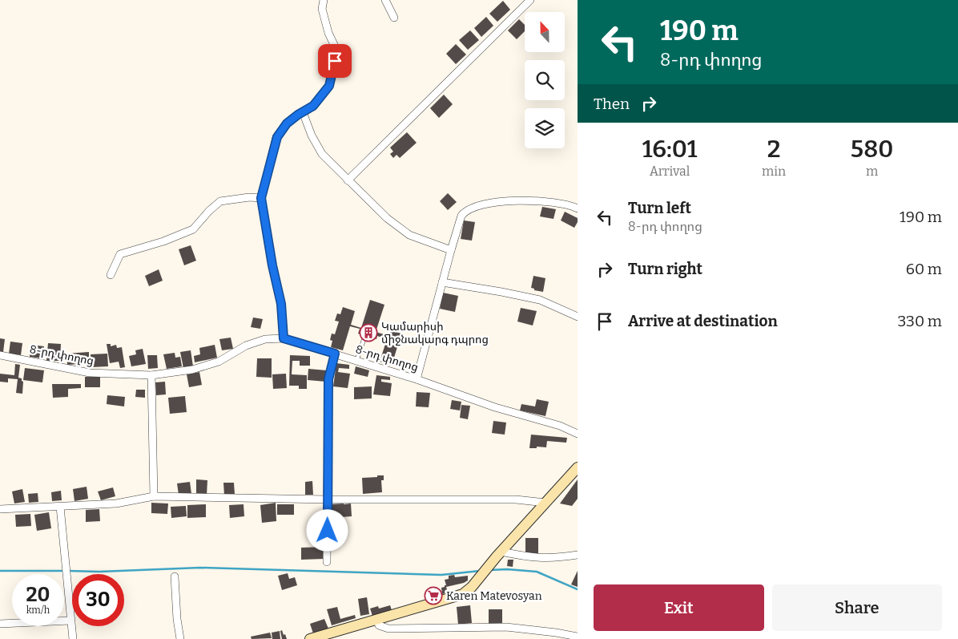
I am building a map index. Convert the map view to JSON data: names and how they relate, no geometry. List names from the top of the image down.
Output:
{
  "streets": {
    "street": ["8-րդ փողոց"]
  },
  "places": {
    "building": ["Կամարիսի միջնակարգ դպրոց"],
    "supermarket": ["Karen Matevosyan"]
  },
  "north": "top",
  "page": {
    "turn": ["190 m", "8-րդ փողոց"],
    "then": "Then",
    "eta": [
      "16:01",
      "Arrival",
      "2",
      "min",
      "580",
      "m"
    ],
    "list": [
      {
        "name": "Turn left",
        "note": "8-րդ փողոց",
        "value": "190 m"
      },
      {
        "name": "Turn right",
        "value": "60 m"
      },
      {
        "name": "Arrive at destination",
        "value": "330 m"
      }
    ],
    "speed": "20 km/h",
    "limit": "30",
    "buttons": ["Exit", "Share"]
  }
}
